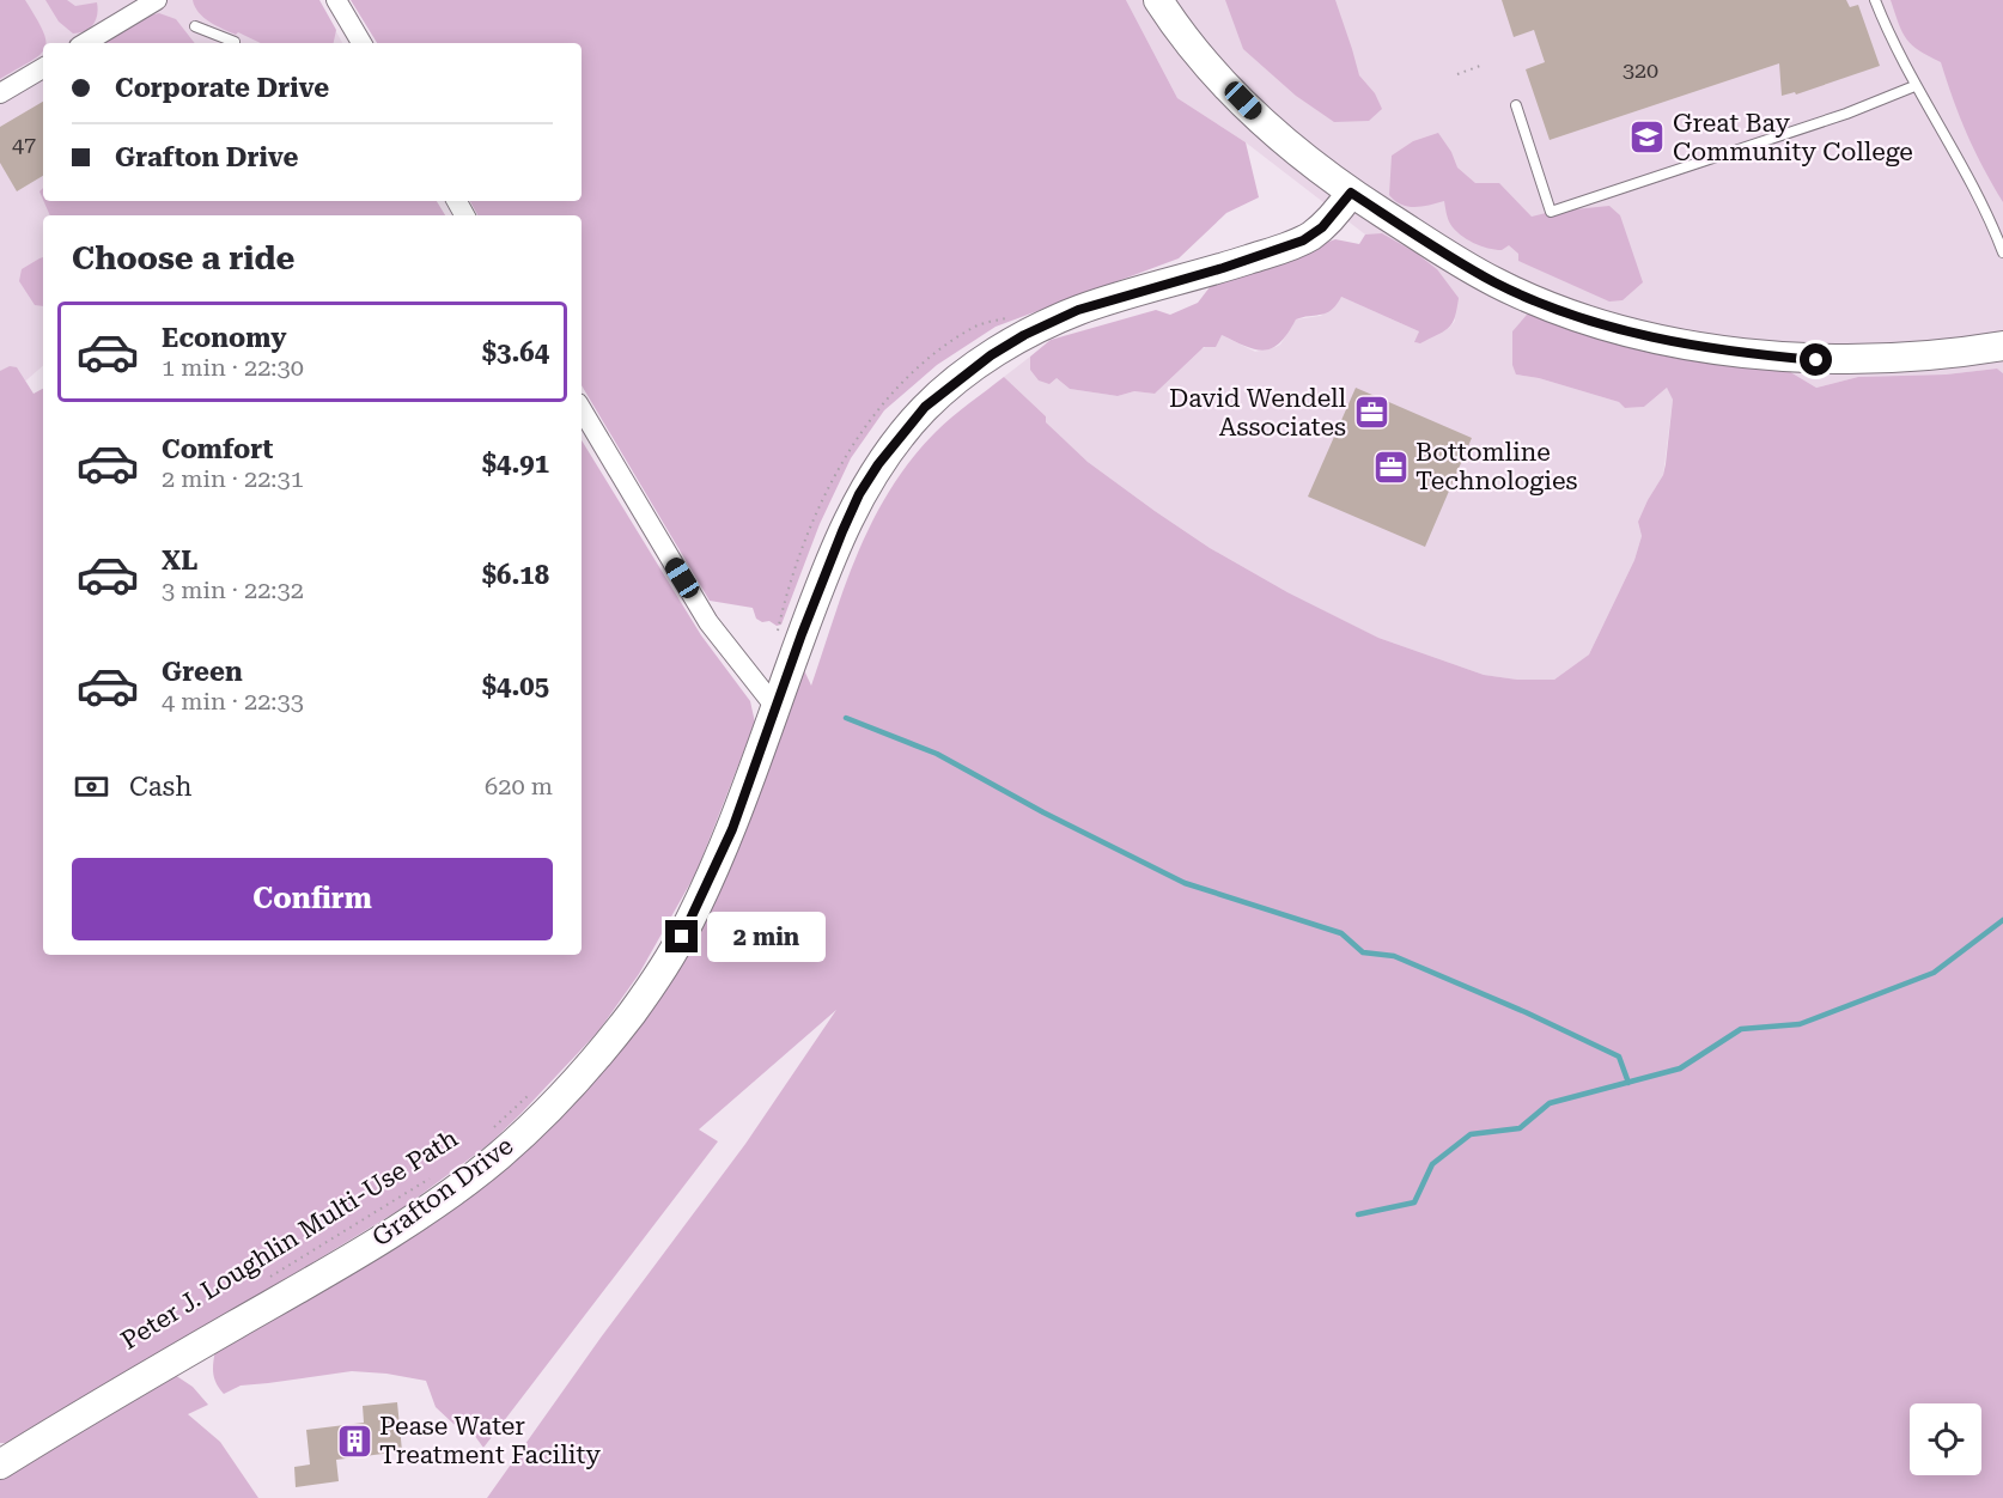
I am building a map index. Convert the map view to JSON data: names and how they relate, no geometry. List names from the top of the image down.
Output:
{
  "streets": {
    "street": ["Grafton Drive"],
    "path": ["Peter J. Loughlin Multi-Use Path"]
  },
  "places": {
    "school or university": ["Great Bay Community College"],
    "office": ["David Wendell Associates", "Bottomline Technologies"],
    "building": ["Pease Water Treatment Facility"]
  },
  "house_numbers": ["320", "47"],
  "page": {
    "banner": ["Corporate Drive", "Grafton Drive"],
    "heading": "Choose a ride",
    "list": [
      {
        "name": "Economy",
        "note": "1 min · 22:30",
        "value": "$3.64"
      },
      {
        "name": "Comfort",
        "note": "2 min · 22:31",
        "value": "$4.91"
      },
      {
        "name": "XL",
        "note": "3 min · 22:32",
        "value": "$6.18"
      },
      {
        "name": "Green",
        "note": "4 min · 22:33",
        "value": "$4.05"
      }
    ],
    "pay": ["Cash", "620 m"],
    "buttons": "Confirm",
    "bubble": "2 min"
  }
}
